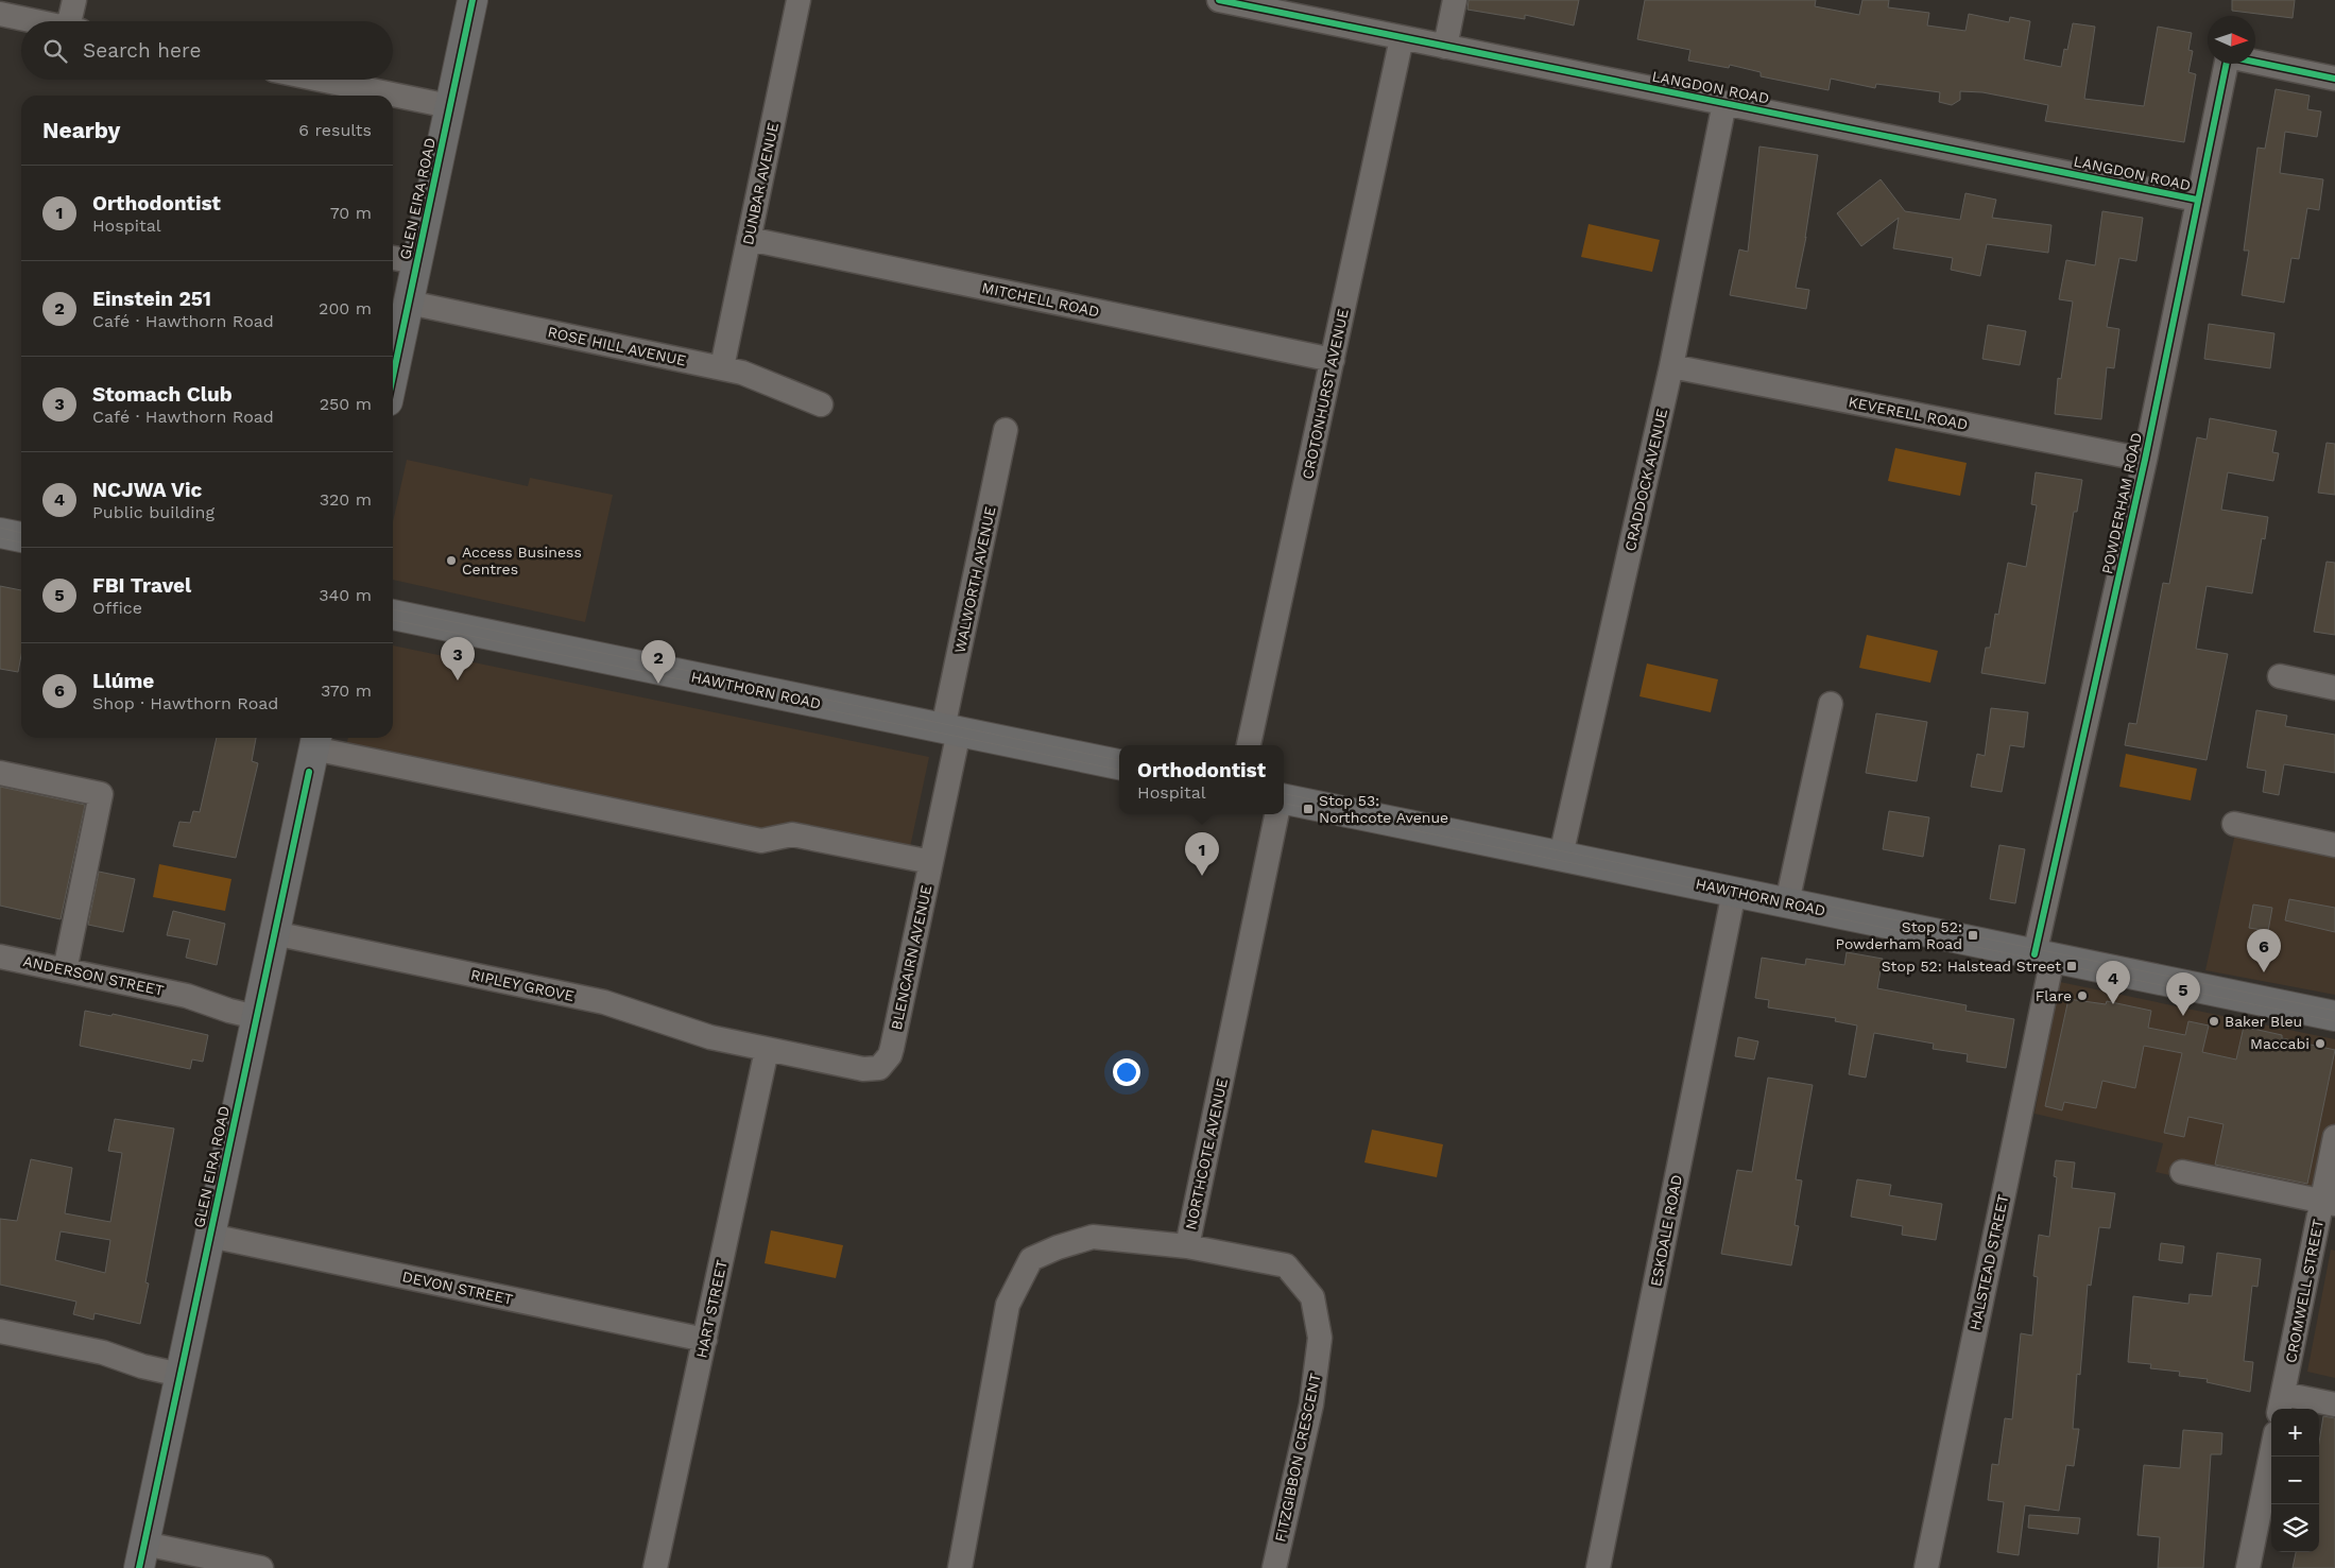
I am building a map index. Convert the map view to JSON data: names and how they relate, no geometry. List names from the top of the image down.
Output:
{
  "streets": {
    "main road": ["GLEN EIRA ROAD", "HAWTHORN ROAD"],
    "street": [
      "LANGDON ROAD",
      "DUNBAR AVENUE",
      "MITCHELL ROAD",
      "ROSE HILL AVENUE",
      "CROTONHURST AVENUE",
      "KEVERELL ROAD",
      "CRADDOCK AVENUE",
      "POWDERHAM ROAD",
      "WALWORTH AVENUE",
      "BLENCAIRN AVENUE",
      "ANDERSON STREET",
      "RIPLEY GROVE",
      "NORTHCOTE AVENUE",
      "ESKDALE ROAD",
      "HALSTEAD STREET",
      "DEVON STREET",
      "CROMWELL STREET",
      "HART STREET",
      "FITZGIBBON CRESCENT"
    ]
  },
  "crossings": [
    ["LANGDON ROAD", "CROTONHURST AVENUE"],
    ["LANGDON ROAD", "CRADDOCK AVENUE"],
    ["LANGDON ROAD", "POWDERHAM ROAD"],
    ["DUNBAR AVENUE", "MITCHELL ROAD"],
    ["DUNBAR AVENUE", "ROSE HILL AVENUE"],
    ["GLEN EIRA ROAD", "ROSE HILL AVENUE"],
    ["GLEN EIRA ROAD", "ANDERSON STREET"],
    ["GLEN EIRA ROAD", "RIPLEY GROVE"],
    ["GLEN EIRA ROAD", "DEVON STREET"],
    ["MITCHELL ROAD", "CROTONHURST AVENUE"],
    ["KEVERELL ROAD", "CRADDOCK AVENUE"],
    ["KEVERELL ROAD", "POWDERHAM ROAD"],
    ["CRADDOCK AVENUE", "HAWTHORN ROAD"],
    ["POWDERHAM ROAD", "HAWTHORN ROAD"],
    ["POWDERHAM ROAD", "HALSTEAD STREET"],
    ["WALWORTH AVENUE", "HAWTHORN ROAD"],
    ["WALWORTH AVENUE", "BLENCAIRN AVENUE"],
    ["HAWTHORN ROAD", "BLENCAIRN AVENUE"],
    ["HAWTHORN ROAD", "ESKDALE ROAD"],
    ["HAWTHORN ROAD", "HALSTEAD STREET"],
    ["BLENCAIRN AVENUE", "RIPLEY GROVE"],
    ["BLENCAIRN AVENUE", "HART STREET"],
    ["RIPLEY GROVE", "HART STREET"],
    ["NORTHCOTE AVENUE", "FITZGIBBON CRESCENT"],
    ["DEVON STREET", "HART STREET"]
  ],
  "places": {
    "other": [
      "Access Business Centres",
      "Flare",
      "Baker Bleu",
      "Maccabi"
    ],
    "transit": ["Stop 53: Northcote Avenue", "Stop 52: Powderham Road", "Stop 52: Halstead Street"]
  },
  "north": "right",
  "page": {
    "search": "Search here",
    "heading": ["Nearby", "6 results"],
    "list": [
      {
        "mark": "1",
        "name": "Orthodontist",
        "note": "Hospital",
        "value": "70 m"
      },
      {
        "mark": "2",
        "name": "Einstein 251",
        "note": "Café · Hawthorn Road",
        "value": "200 m"
      },
      {
        "mark": "3",
        "name": "Stomach Club",
        "note": "Café · Hawthorn Road",
        "value": "250 m"
      },
      {
        "mark": "4",
        "name": "NCJWA Vic",
        "note": "Public building",
        "value": "320 m"
      },
      {
        "mark": "5",
        "name": "FBI Travel",
        "note": "Office",
        "value": "340 m"
      },
      {
        "mark": "6",
        "name": "Llúme",
        "note": "Shop · Hawthorn Road",
        "value": "370 m"
      }
    ],
    "pins": [
      "3",
      "2",
      "1",
      "6",
      "4",
      "5"
    ],
    "popup": ["Orthodontist", "Hospital"],
    "map_buttons": ["+", "−"]
  }
}
